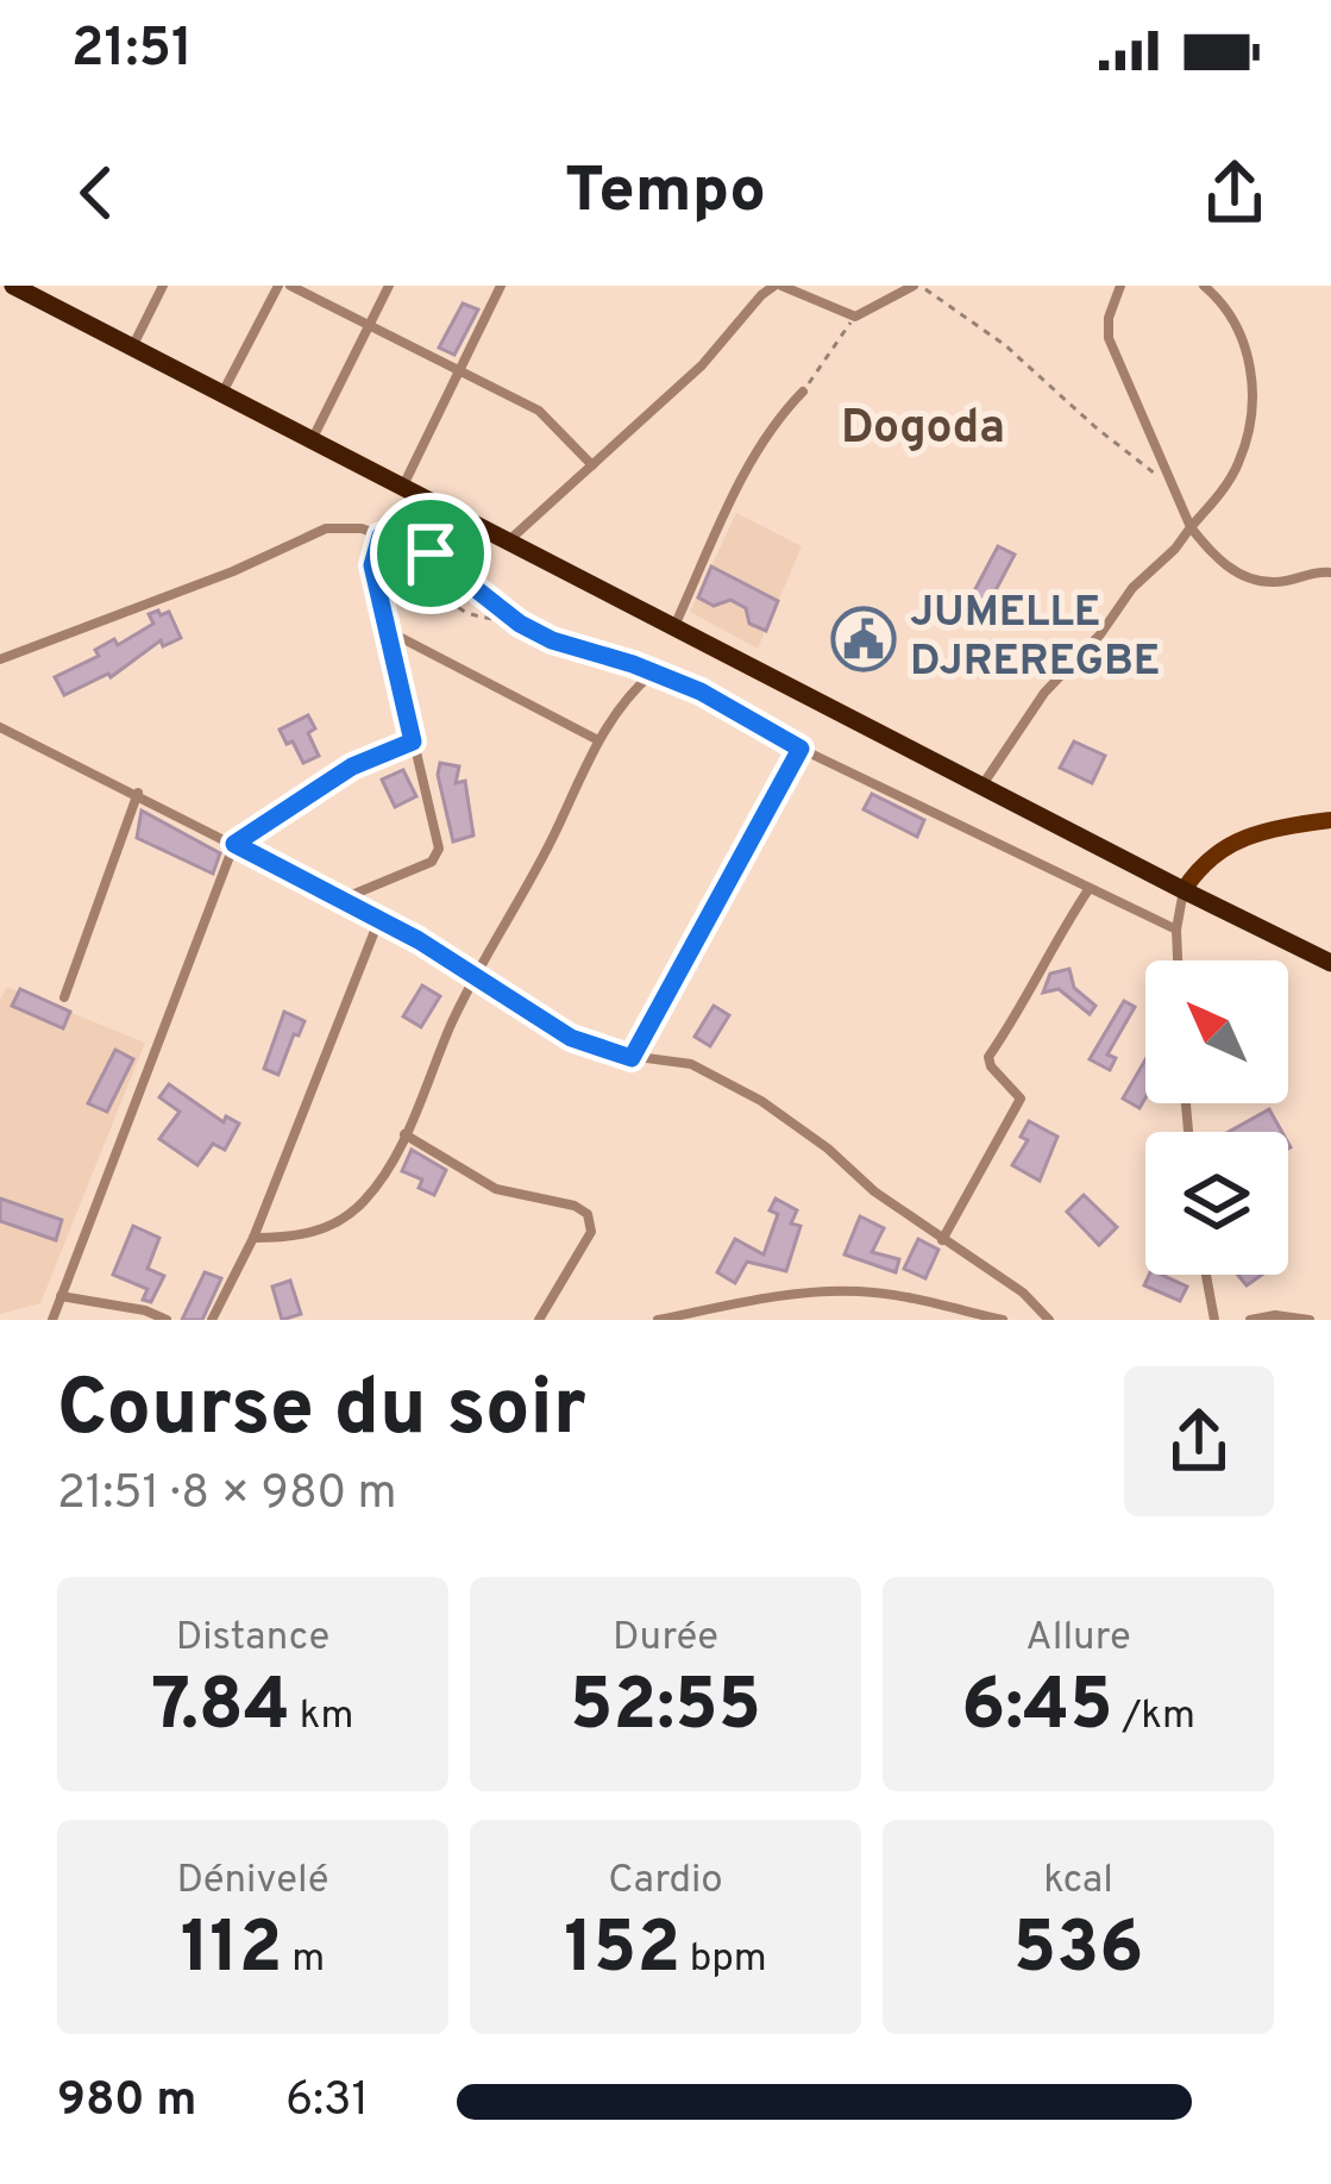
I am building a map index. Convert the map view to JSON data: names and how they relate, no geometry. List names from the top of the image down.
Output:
{
  "districts": ["Dogoda"],
  "places": {
    "public building": ["JUMELLE DJREREGBE"]
  },
  "north": "top left",
  "page": {
    "status": "21:51",
    "header": "Tempo",
    "heading": ["Course du soir", "21:51 · 8 × 980 m"],
    "stats": [
      ["Distance", "7.84 km"],
      ["Durée", "52:55"],
      ["Allure", "6:45 /km"],
      ["Dénivelé", "112 m"],
      ["Cardio", "152 bpm"],
      ["kcal", "536"]
    ],
    "list": [
      {
        "name": "980 m",
        "note": "6:31"
      }
    ]
  }
}
